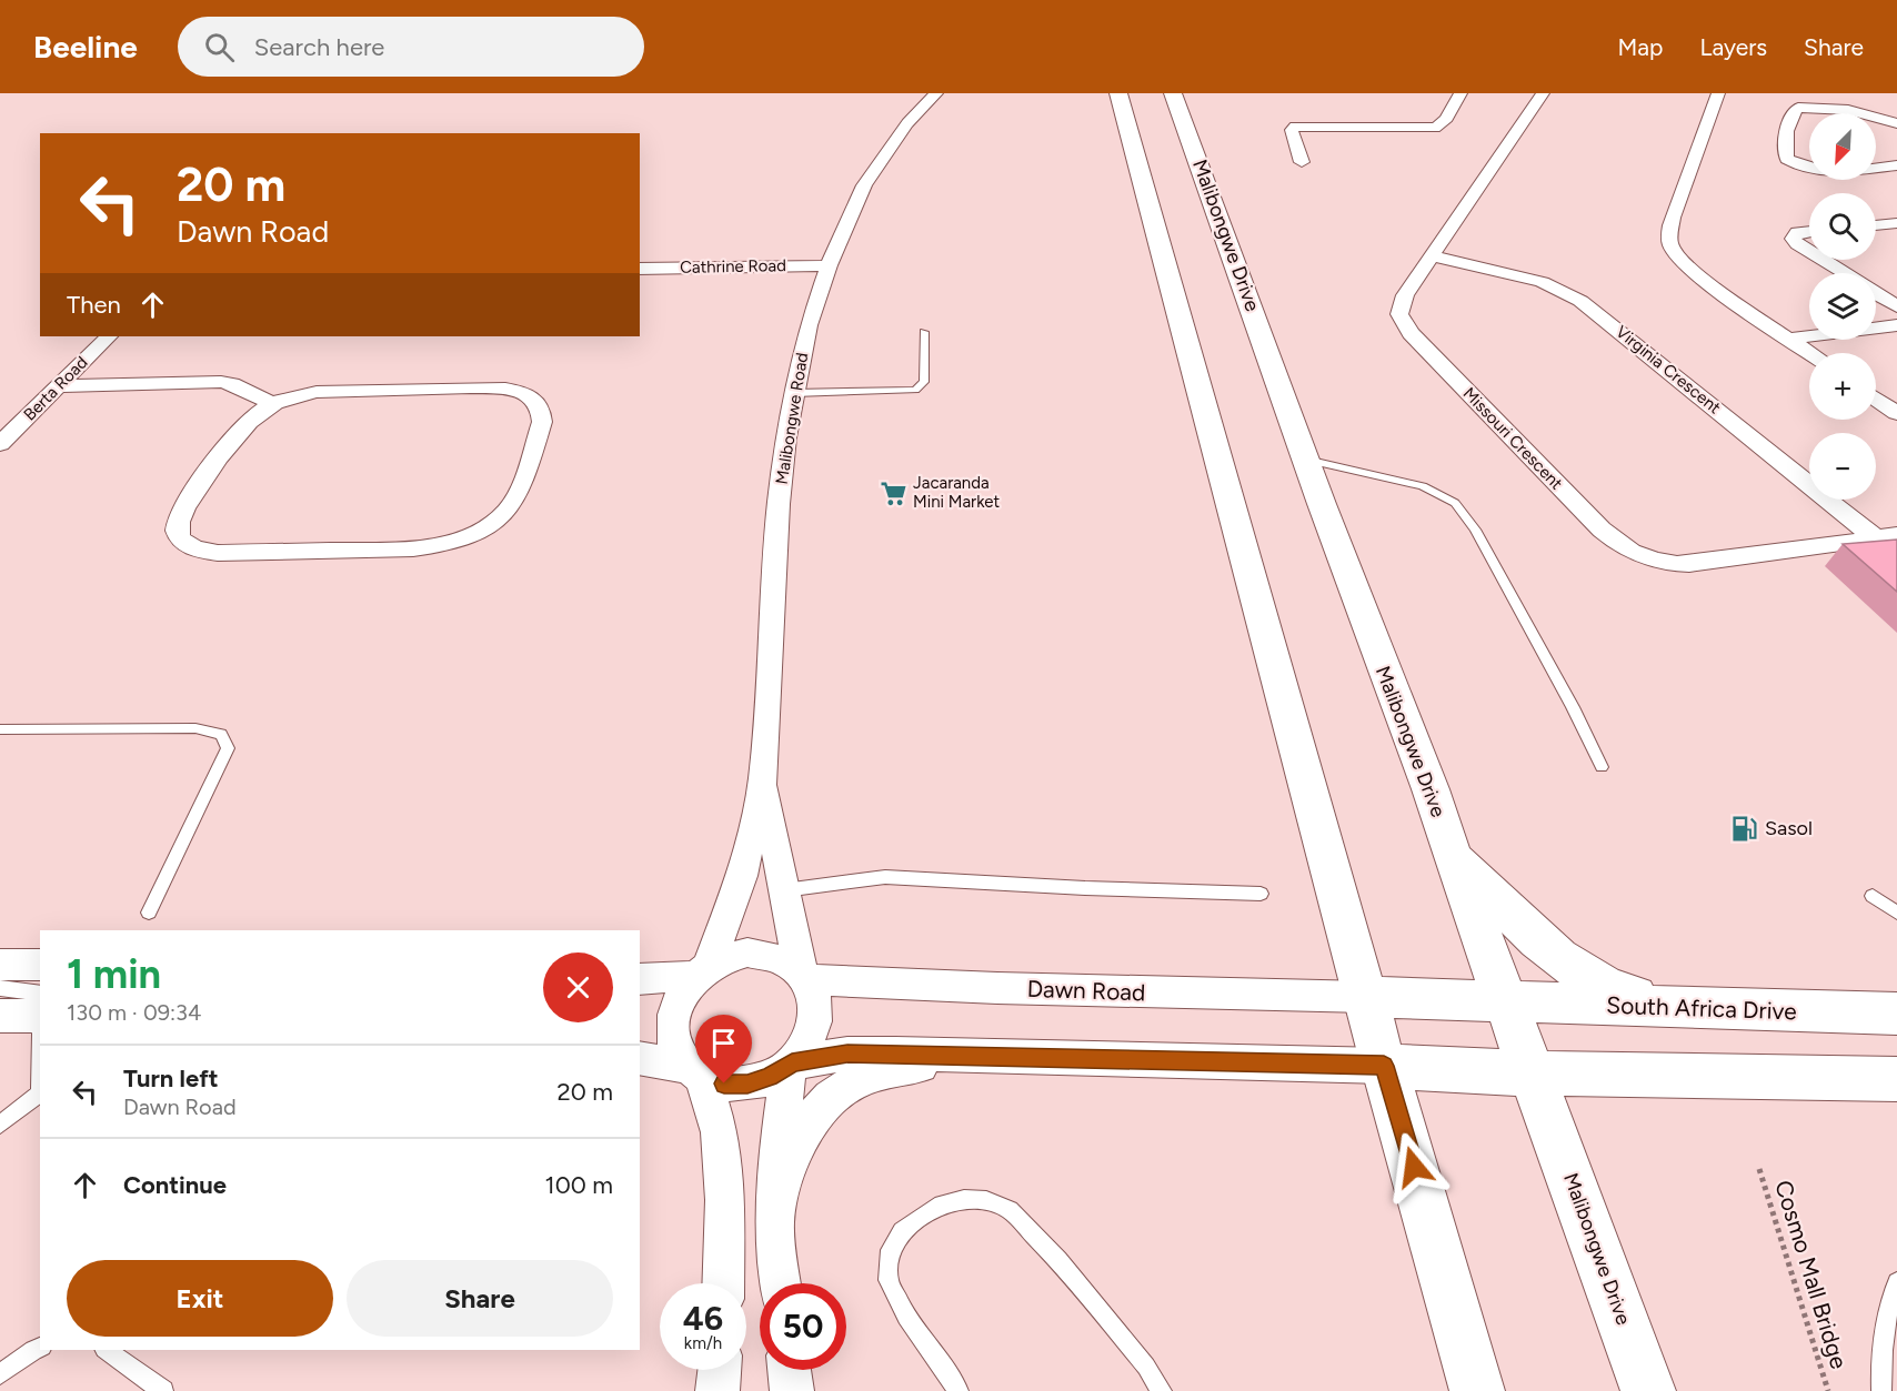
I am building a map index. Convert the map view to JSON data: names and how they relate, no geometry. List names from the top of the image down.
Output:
{
  "streets": {
    "main road": ["Malibongwe Drive", "South Africa Drive"],
    "street": [
      "Cathrine Road",
      "Virginia Crescent",
      "Berta Road",
      "Malibongwe Road",
      "Missouri Crescent",
      "Dawn Road"
    ],
    "path": ["Cosmo Mall Bridge"]
  },
  "crossings": [
    ["Malibongwe Drive", "South Africa Drive"],
    ["Cathrine Road", "Malibongwe Road"],
    ["Virginia Crescent", "Missouri Crescent"],
    ["Malibongwe Road", "Dawn Road"],
    ["Dawn Road", "South Africa Drive"]
  ],
  "places": {
    "supermarket": ["Jacaranda Mini Market"],
    "fuel station": ["Sasol"]
  },
  "north": "bottom left",
  "page": {
    "header": "Beeline",
    "search": "Search here",
    "nav": ["Map", "Layers", "Share"],
    "map_buttons": ["+", "−"],
    "turn": ["20 m", "Dawn Road"],
    "then": "Then",
    "heading": ["1 min", "130 m · 09:34"],
    "list": [
      {
        "name": "Turn left",
        "note": "Dawn Road",
        "value": "20 m"
      },
      {
        "name": "Continue",
        "value": "100 m"
      }
    ],
    "buttons": ["Exit", "Share"],
    "speed": "46 km/h",
    "limit": "50"
  }
}
